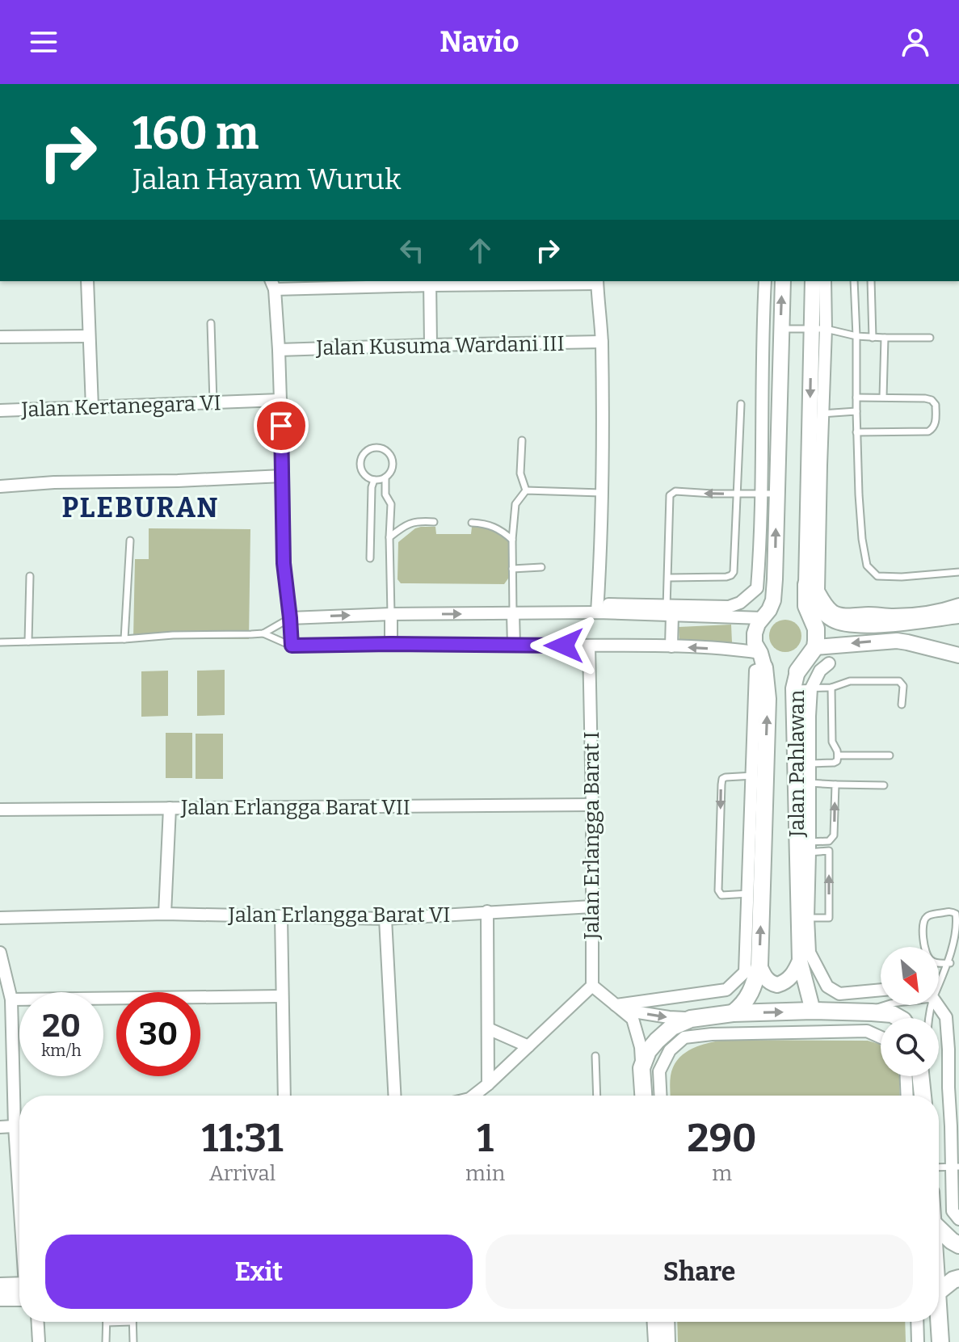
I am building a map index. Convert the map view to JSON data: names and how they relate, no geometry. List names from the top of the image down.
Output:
{
  "streets": {
    "main road": ["Jalan Pahlawan"],
    "street": [
      "Jalan Kusuma Wardani III",
      "Jalan Kertanegara VI",
      "Jalan Erlangga Barat VII",
      "Jalan Erlangga Barat I",
      "Jalan Erlangga Barat VI"
    ]
  },
  "crossings": [
    ["Jalan Erlangga Barat VII", "Jalan Erlangga Barat I"],
    ["Jalan Erlangga Barat I", "Jalan Erlangga Barat VI"]
  ],
  "districts": ["PLEBURAN"],
  "north": "bottom right",
  "page": {
    "header": "Navio",
    "turn": ["160 m", "Jalan Hayam Wuruk"],
    "speed": "20 km/h",
    "limit": "30",
    "eta": [
      "11:31",
      "Arrival",
      "1",
      "min",
      "290",
      "m"
    ],
    "buttons": ["Exit", "Share"]
  }
}
